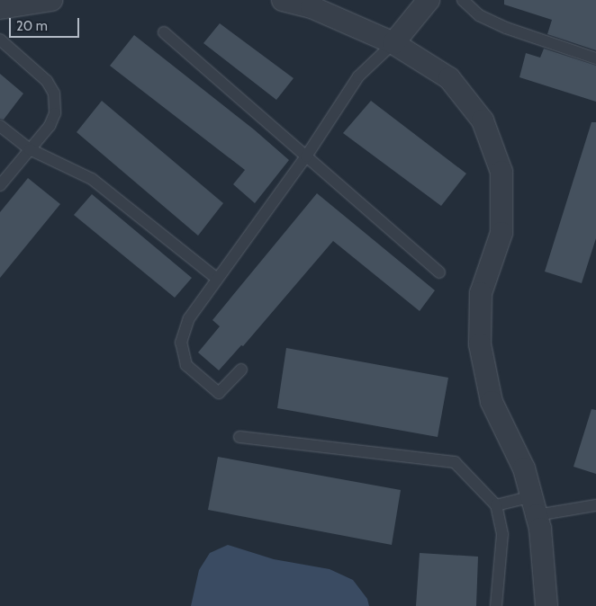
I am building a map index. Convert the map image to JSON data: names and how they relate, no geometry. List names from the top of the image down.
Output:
{
  "scale_bar": "20 m"
}
